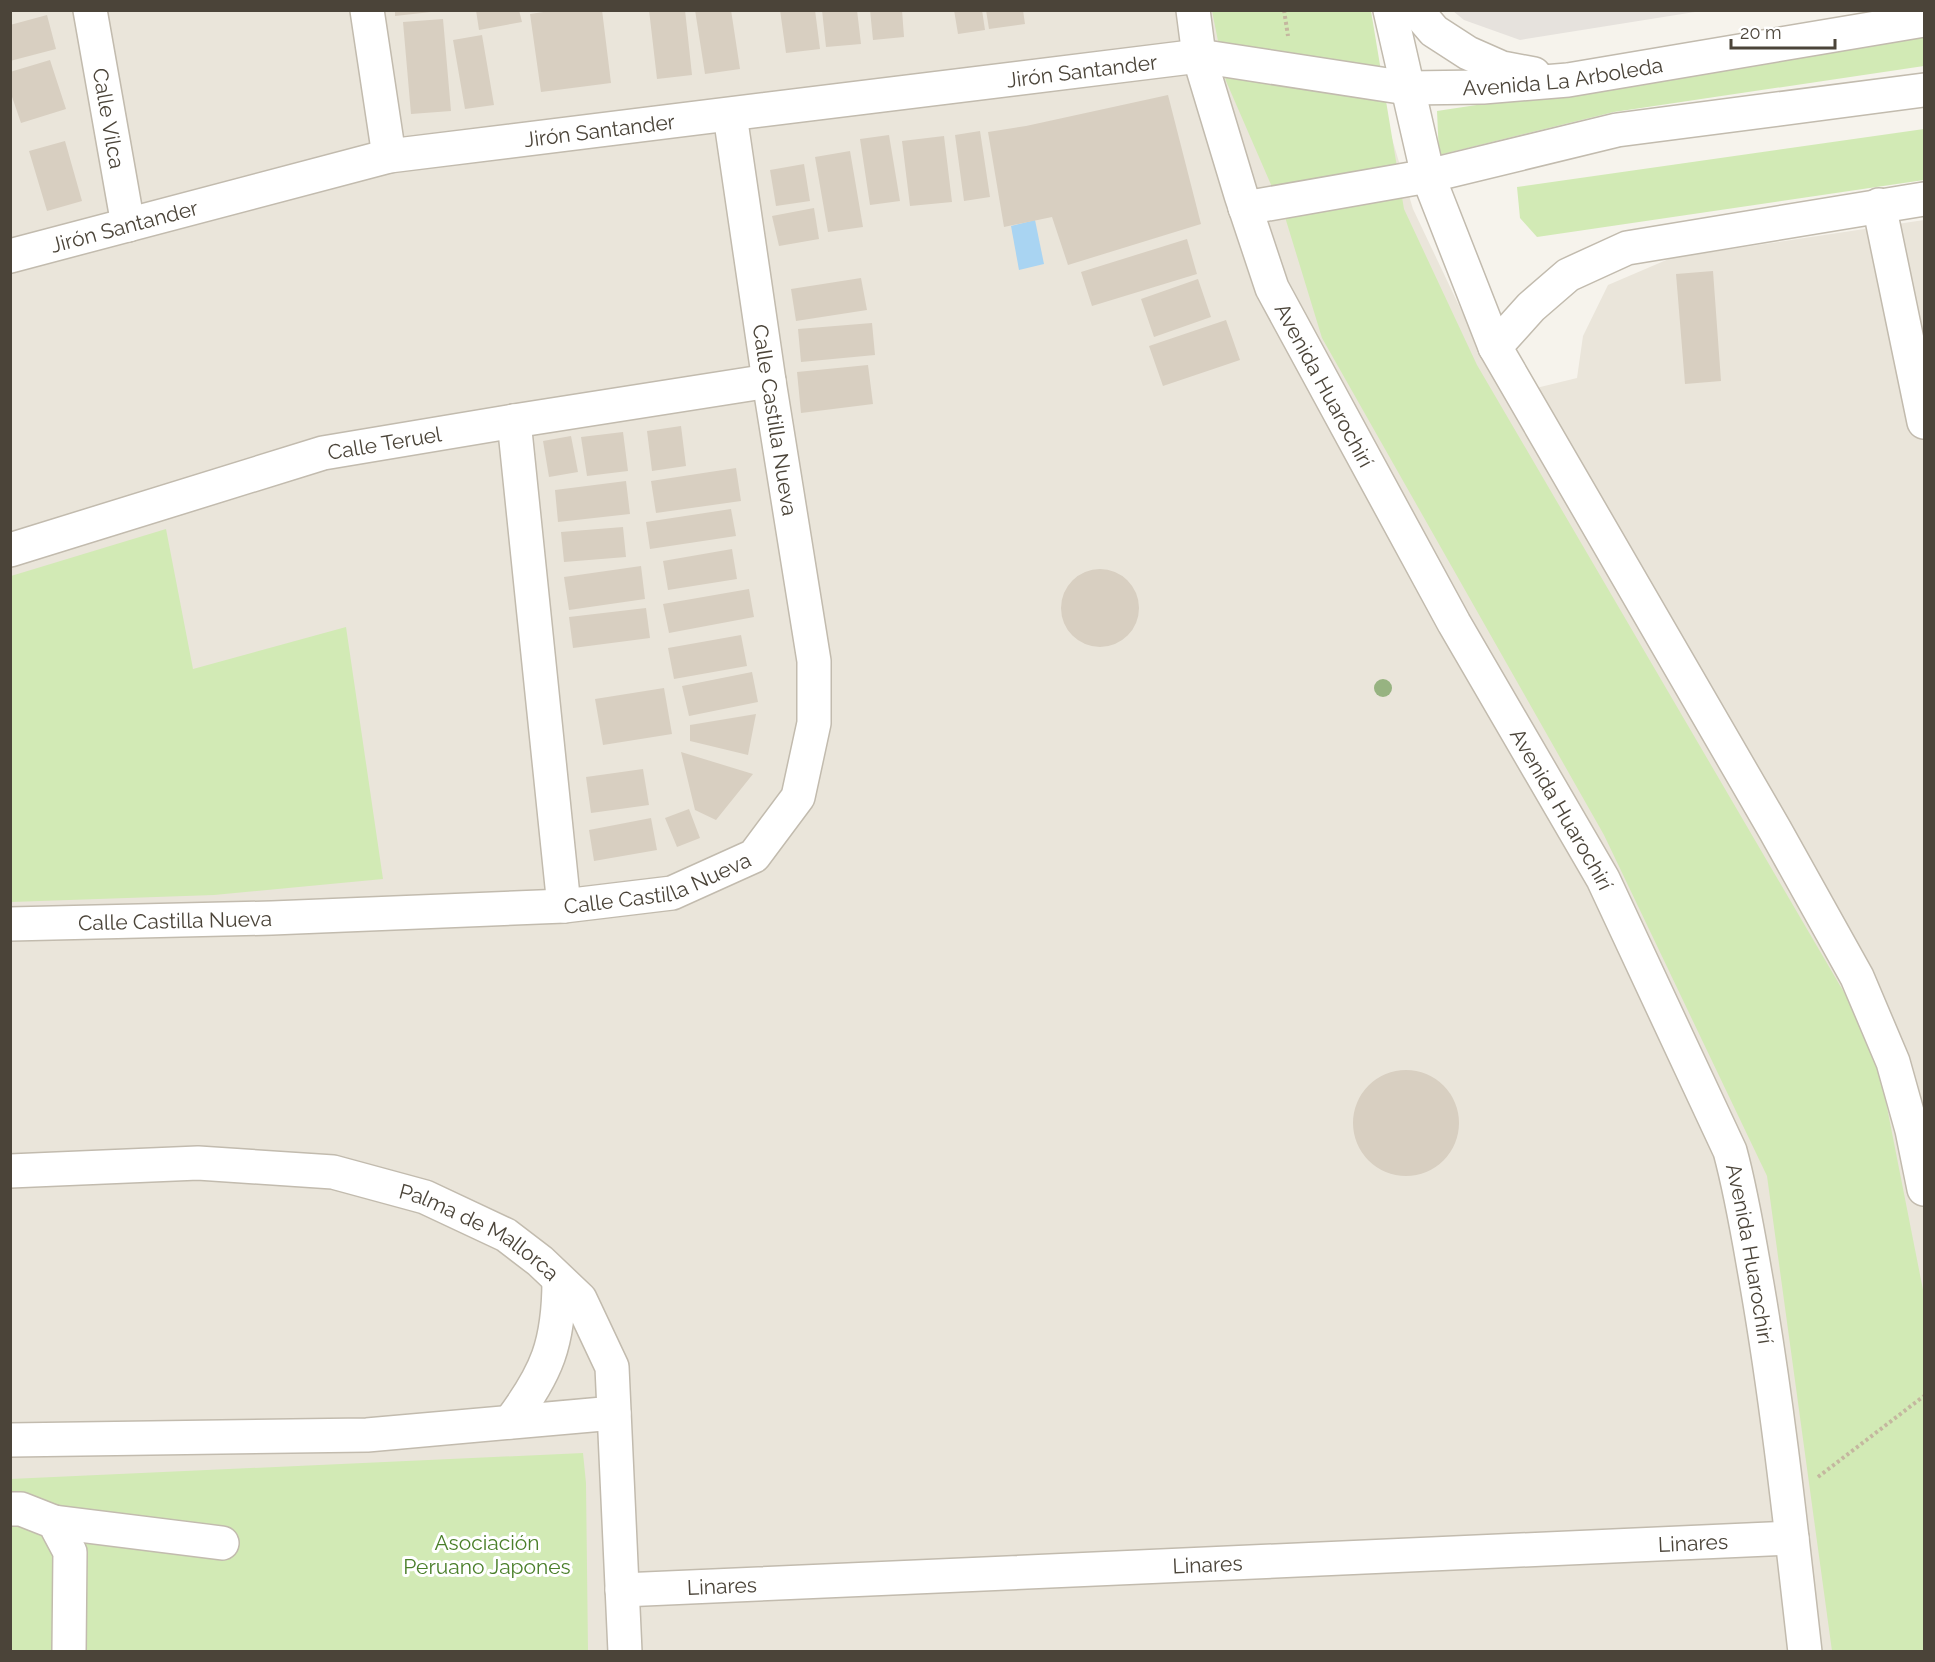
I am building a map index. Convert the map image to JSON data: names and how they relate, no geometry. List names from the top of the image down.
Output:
{
  "streets": {
    "street": [
      "Jirón Santander",
      "Avenida La Arboleda",
      "Calle Vilca",
      "Avenida Huarochirí",
      "Calle Castilla Nueva",
      "Calle Teruel",
      "Palma de Mallorca",
      "Linares"
    ]
  },
  "crossings": [
    ["Jirón Santander", "Avenida La Arboleda"],
    ["Jirón Santander", "Calle Vilca"],
    ["Jirón Santander", "Avenida Huarochirí"],
    ["Jirón Santander", "Calle Castilla Nueva"],
    ["Avenida La Arboleda", "Avenida Huarochirí"],
    ["Avenida Huarochirí", "Linares"],
    ["Calle Castilla Nueva", "Calle Teruel"],
    ["Palma de Mallorca", "Linares"]
  ],
  "parks": ["Asociación Peruano Japones"],
  "scale_bar": "20 m"
}
